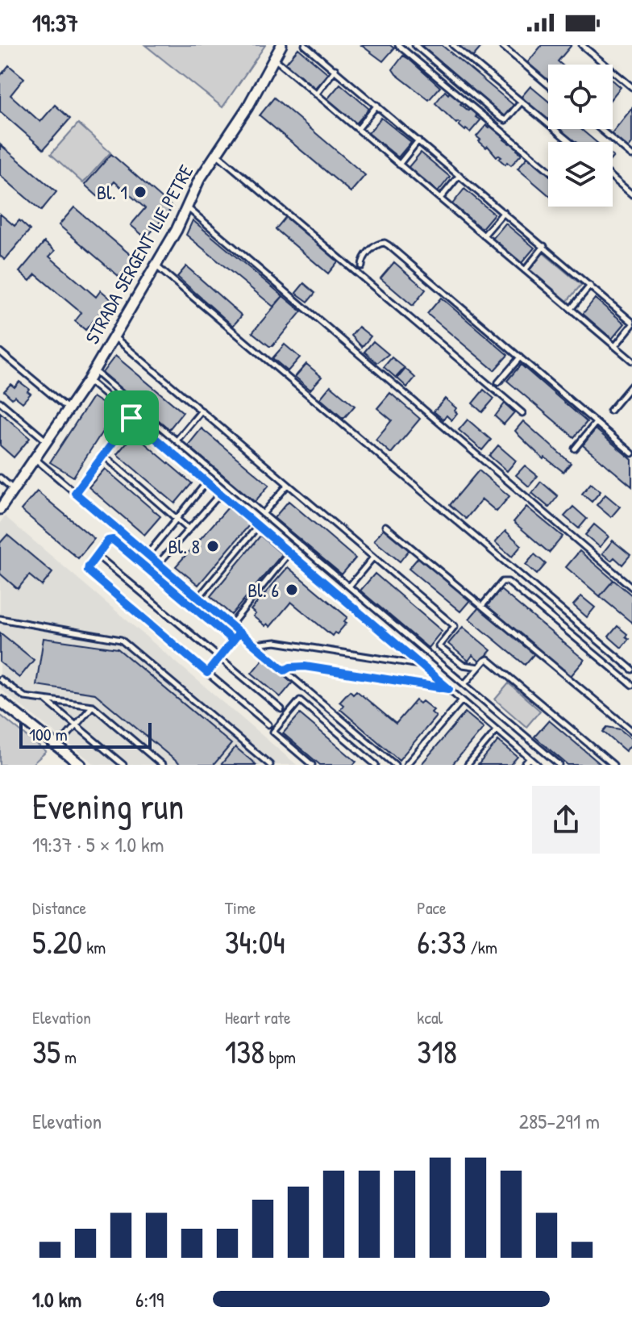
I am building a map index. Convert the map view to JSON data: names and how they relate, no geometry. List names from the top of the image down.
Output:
{
  "streets": {
    "street": ["STRADA SERGENT ILIE PETRE"]
  },
  "places": ["Bl. 1", "Bl. 8", "Bl. 6"],
  "scale_bar": "100 m",
  "page": {
    "status": "19:37",
    "scale": "100 m",
    "heading": ["Evening run", "19:37 · 5 × 1.0 km"],
    "stats": [
      ["Distance", "5.20 km"],
      ["Time", "34:04"],
      ["Pace", "6:33 /km"],
      ["Elevation", "35 m"],
      ["Heart rate", "138 bpm"],
      ["kcal", "318"]
    ],
    "chart": ["Elevation", "285–291 m"],
    "list": [
      {
        "name": "1.0 km",
        "note": "6:19"
      }
    ]
  }
}
